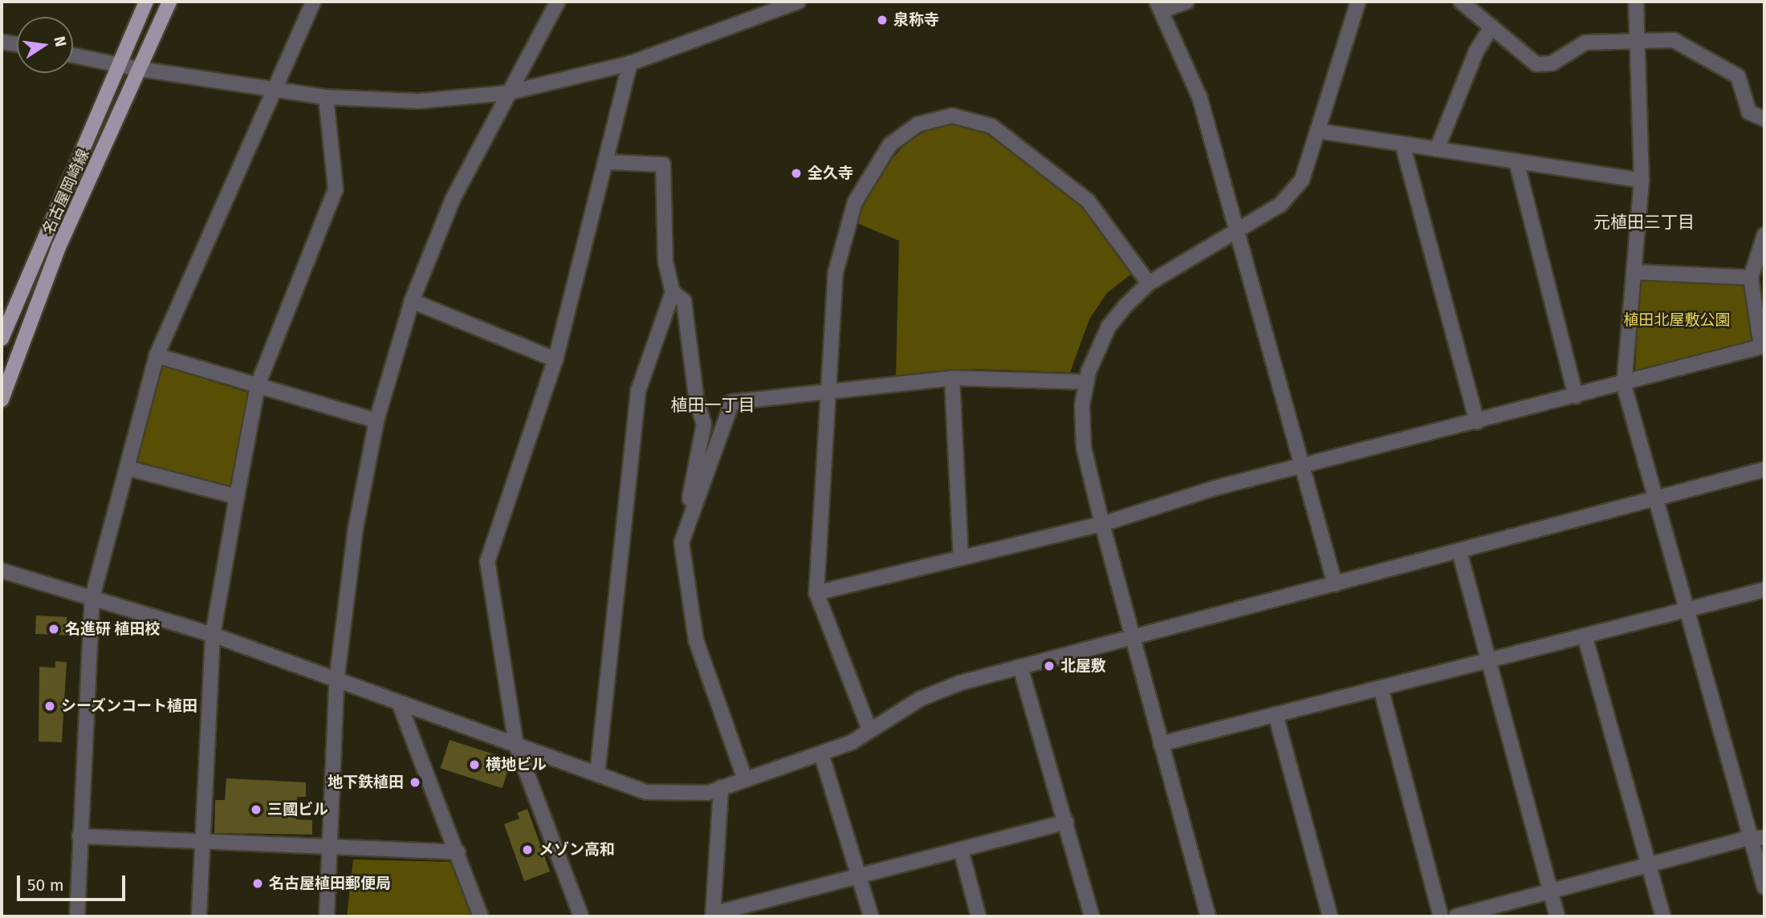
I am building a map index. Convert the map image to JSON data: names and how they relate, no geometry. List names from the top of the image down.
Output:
{
  "streets": {
    "main road": ["名古屋岡崎線"]
  },
  "districts": ["元植田三丁目", "植田一丁目"],
  "parks": ["植田北屋敷公園"],
  "places": [
    "泉称寺",
    "全久寺",
    "名進研 植田校",
    "北屋敷",
    "シーズンコート植田",
    "横地ビル",
    "地下鉄植田",
    "三國ビル",
    "メゾン高和",
    "名古屋植田郵便局"
  ],
  "scale_bar": "50 m",
  "north": "right"
}
